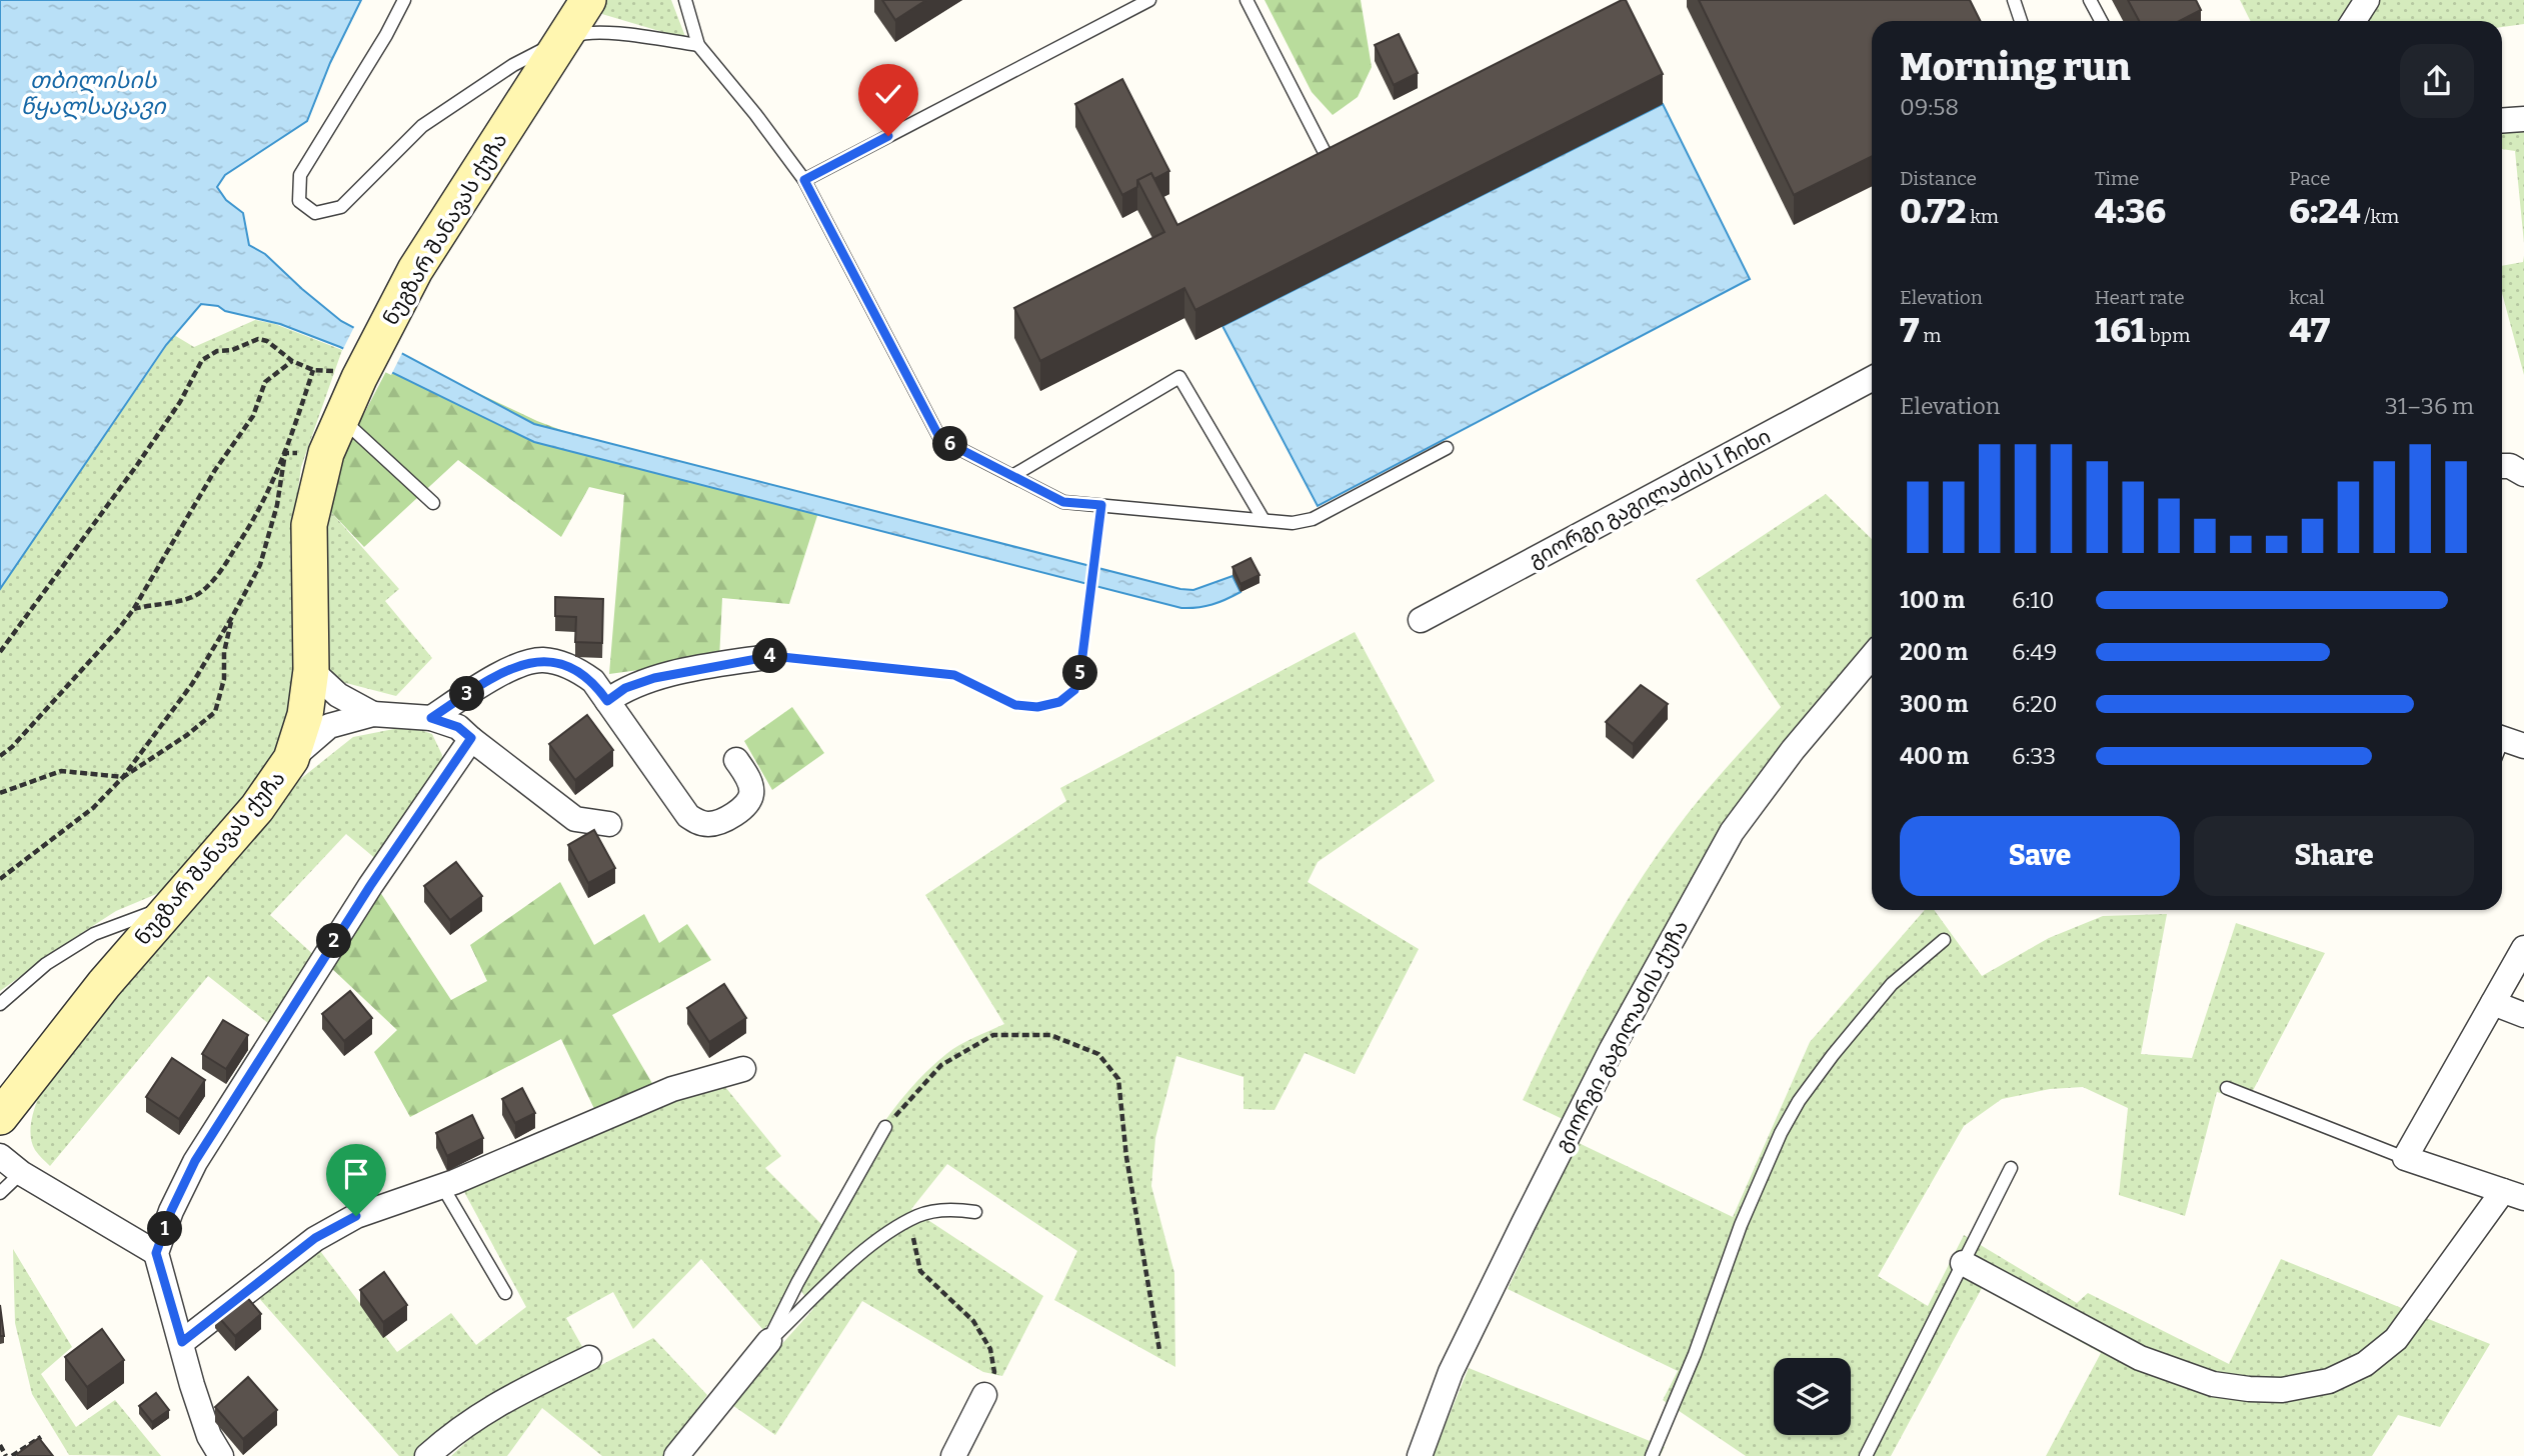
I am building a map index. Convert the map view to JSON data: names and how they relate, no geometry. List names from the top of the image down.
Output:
{
  "streets": {
    "main road": ["ნუგზარ შანავას ქუჩა"],
    "street": ["გიორგი გაგილაძის I ჩიხი", "გიორგი გაგილაძის ქუჩა"]
  },
  "water": ["თბილისის წყალსაცავი"],
  "page": {
    "heading": ["Morning run", "09:58"],
    "stats": [
      ["Distance", "0.72 km"],
      ["Time", "4:36"],
      ["Pace", "6:24 /km"],
      ["Elevation", "7 m"],
      ["Heart rate", "161 bpm"],
      ["kcal", "47"]
    ],
    "chart": ["Elevation", "31–36 m"],
    "pins": [
      "6",
      "4",
      "5",
      "3",
      "2",
      "1"
    ],
    "list": [
      {
        "name": "100 m",
        "note": "6:10"
      },
      {
        "name": "200 m",
        "note": "6:49"
      },
      {
        "name": "300 m",
        "note": "6:20"
      },
      {
        "name": "400 m",
        "note": "6:33"
      }
    ],
    "buttons": ["Save", "Share"]
  }
}
